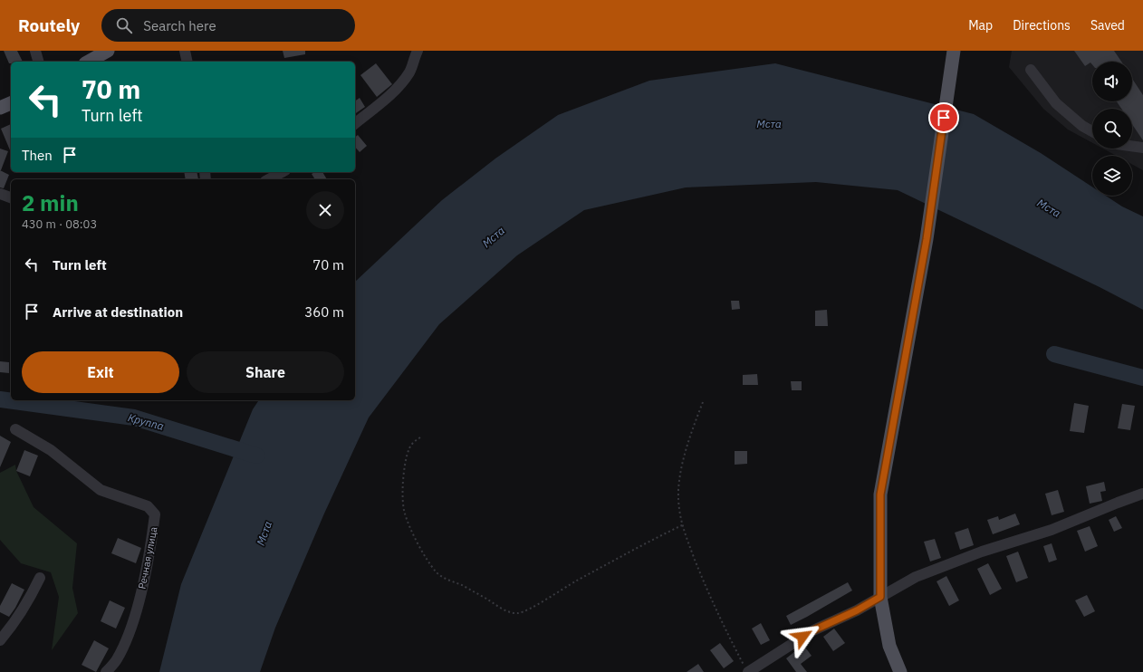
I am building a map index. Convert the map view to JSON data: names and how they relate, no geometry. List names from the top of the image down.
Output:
{
  "streets": {
    "street": ["Речная улица"]
  },
  "water": ["Мста", "Круппа"],
  "page": {
    "header": "Routely",
    "search": "Search here",
    "nav": ["Map", "Directions", "Saved"],
    "turn": ["70 m", "Turn left"],
    "then": "Then",
    "heading": ["2 min", "430 m · 08:03"],
    "list": [
      {
        "name": "Turn left",
        "value": "70 m"
      },
      {
        "name": "Arrive at destination",
        "value": "360 m"
      }
    ],
    "buttons": ["Exit", "Share"]
  }
}
